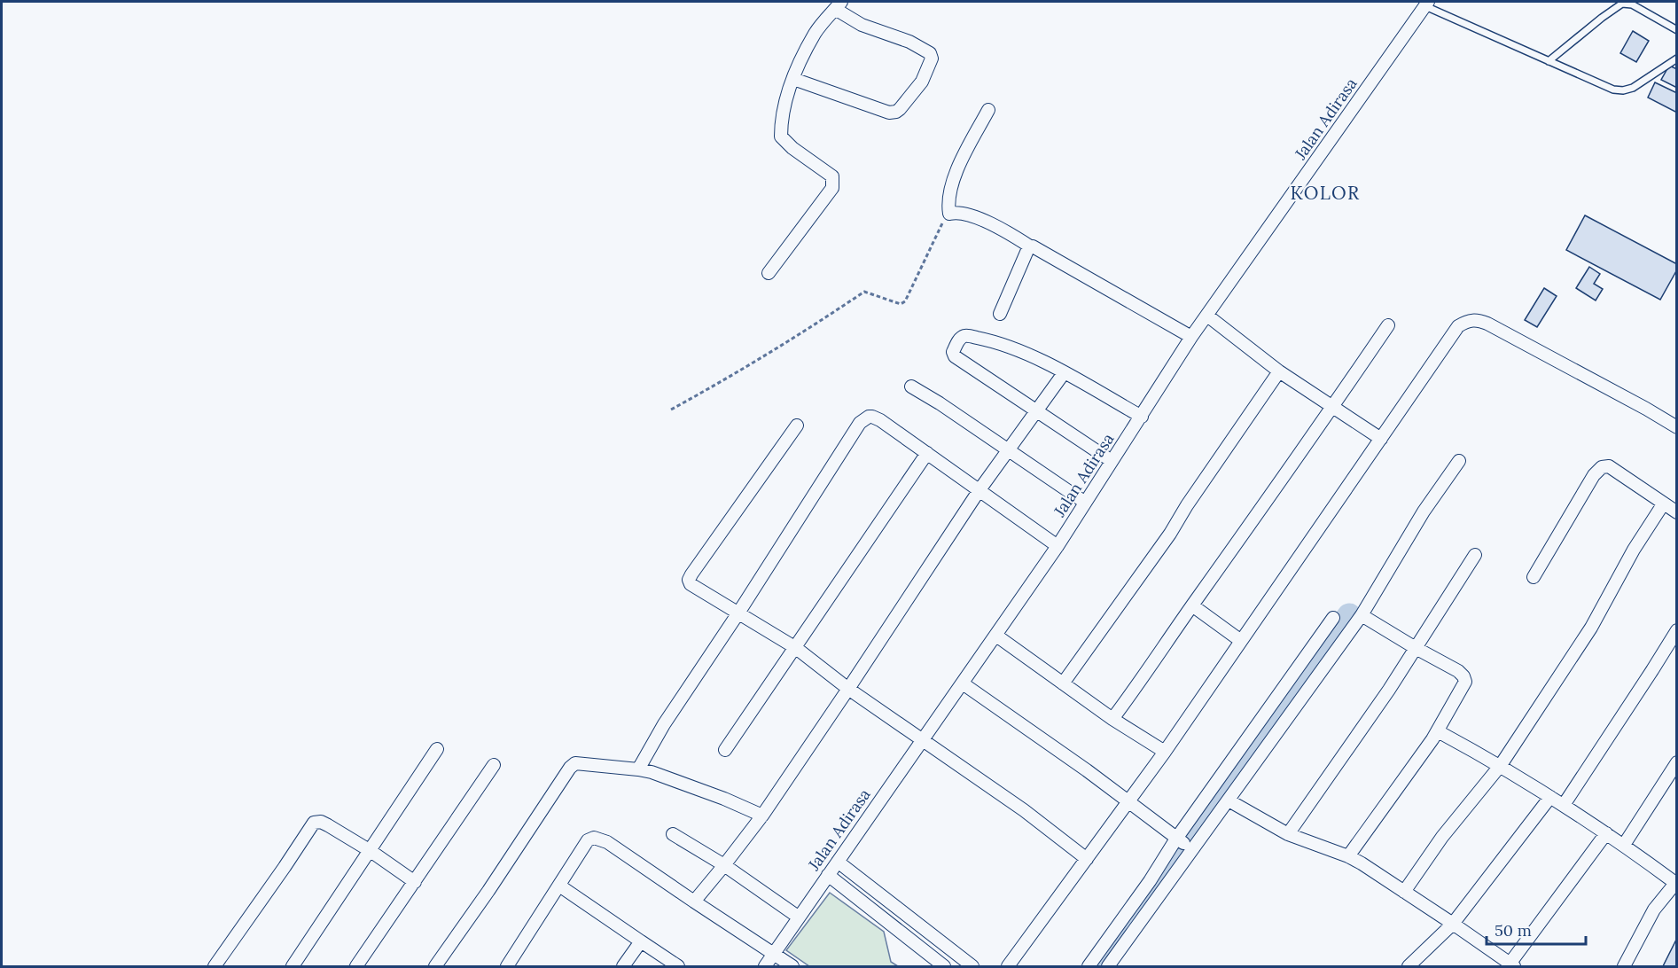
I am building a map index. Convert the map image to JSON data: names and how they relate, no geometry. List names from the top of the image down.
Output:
{
  "streets": {
    "street": ["Jalan Adirasa"]
  },
  "districts": ["KOLOR"],
  "scale_bar": "50 m"
}
